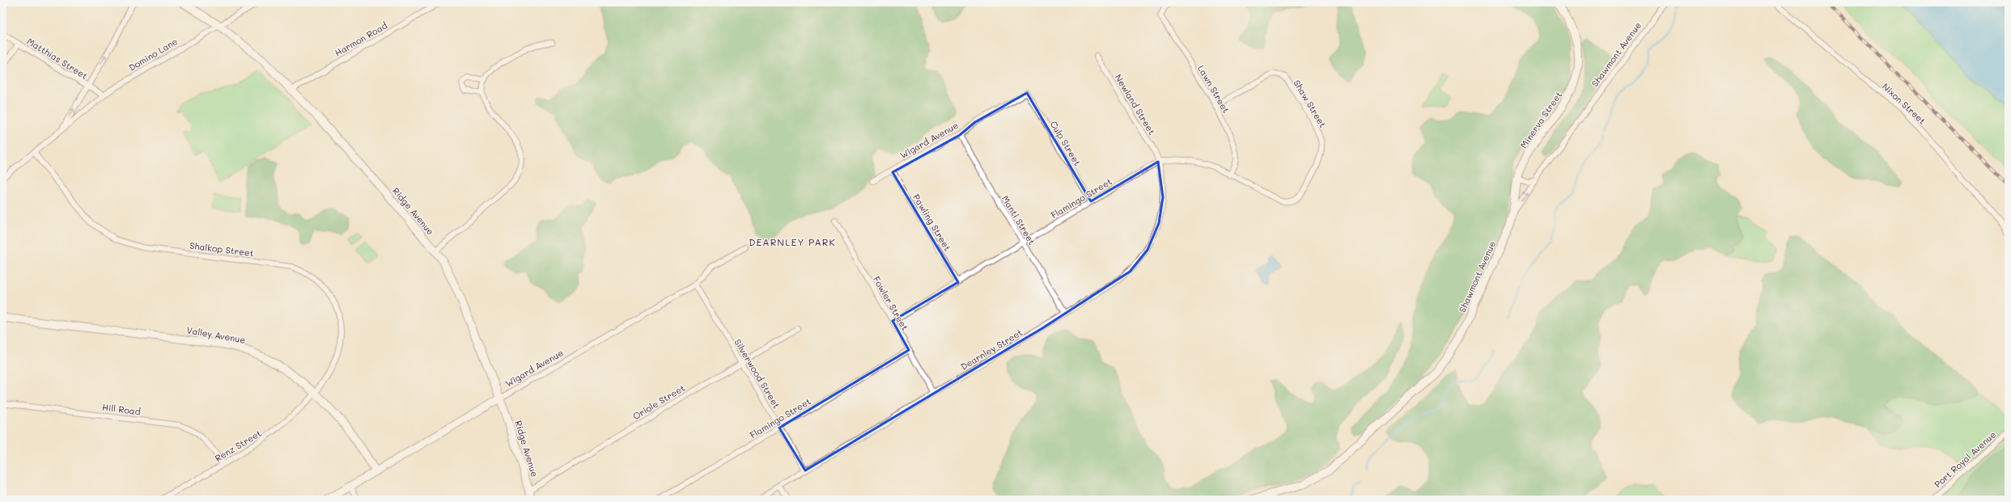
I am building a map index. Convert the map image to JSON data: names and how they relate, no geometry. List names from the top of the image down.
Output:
{
  "streets": {
    "main road": [
      "Shawmont Avenue",
      "Minerva Street",
      "Wigard Avenue",
      "Ridge Avenue",
      "Valley Avenue"
    ],
    "street": [
      "Harmon Road",
      "Domino Lane",
      "Matthias Street",
      "Lawn Street",
      "Shaw Street",
      "Nixon Street",
      "Newland Street",
      "Culp Street",
      "Flamingo Street",
      "Manti Street",
      "Pawling Street",
      "Shalkop Street",
      "Fowler Street",
      "Dearnley Street",
      "Silverwood Street",
      "Oriole Street",
      "Hill Road",
      "Renz Street",
      "Port Royal Avenue"
    ]
  },
  "crossings": [
    ["Harmon Road", "Ridge Avenue"],
    ["Domino Lane", "Matthias Street"],
    ["Domino Lane", "Ridge Avenue"],
    ["Domino Lane", "Shalkop Street"],
    ["Shawmont Avenue", "Minerva Street"],
    ["Lawn Street", "Shaw Street"],
    ["Lawn Street", "Flamingo Street"],
    ["Shaw Street", "Flamingo Street"],
    ["Newland Street", "Flamingo Street"],
    ["Newland Street", "Dearnley Street"],
    ["Wigard Avenue", "Culp Street"],
    ["Wigard Avenue", "Ridge Avenue"],
    ["Wigard Avenue", "Manti Street"],
    ["Wigard Avenue", "Pawling Street"],
    ["Wigard Avenue", "Valley Avenue"],
    ["Wigard Avenue", "Silverwood Street"],
    ["Culp Street", "Flamingo Street"],
    ["Flamingo Street", "Manti Street"],
    ["Flamingo Street", "Pawling Street"],
    ["Flamingo Street", "Fowler Street"],
    ["Flamingo Street", "Dearnley Street"],
    ["Flamingo Street", "Silverwood Street"],
    ["Ridge Avenue", "Oriole Street"],
    ["Manti Street", "Dearnley Street"],
    ["Shalkop Street", "Valley Avenue"],
    ["Shalkop Street", "Renz Street"],
    ["Fowler Street", "Dearnley Street"],
    ["Valley Avenue", "Renz Street"],
    ["Dearnley Street", "Silverwood Street"],
    ["Silverwood Street", "Oriole Street"],
    ["Hill Road", "Renz Street"]
  ],
  "districts": ["DEARNLEY PARK"]
}
